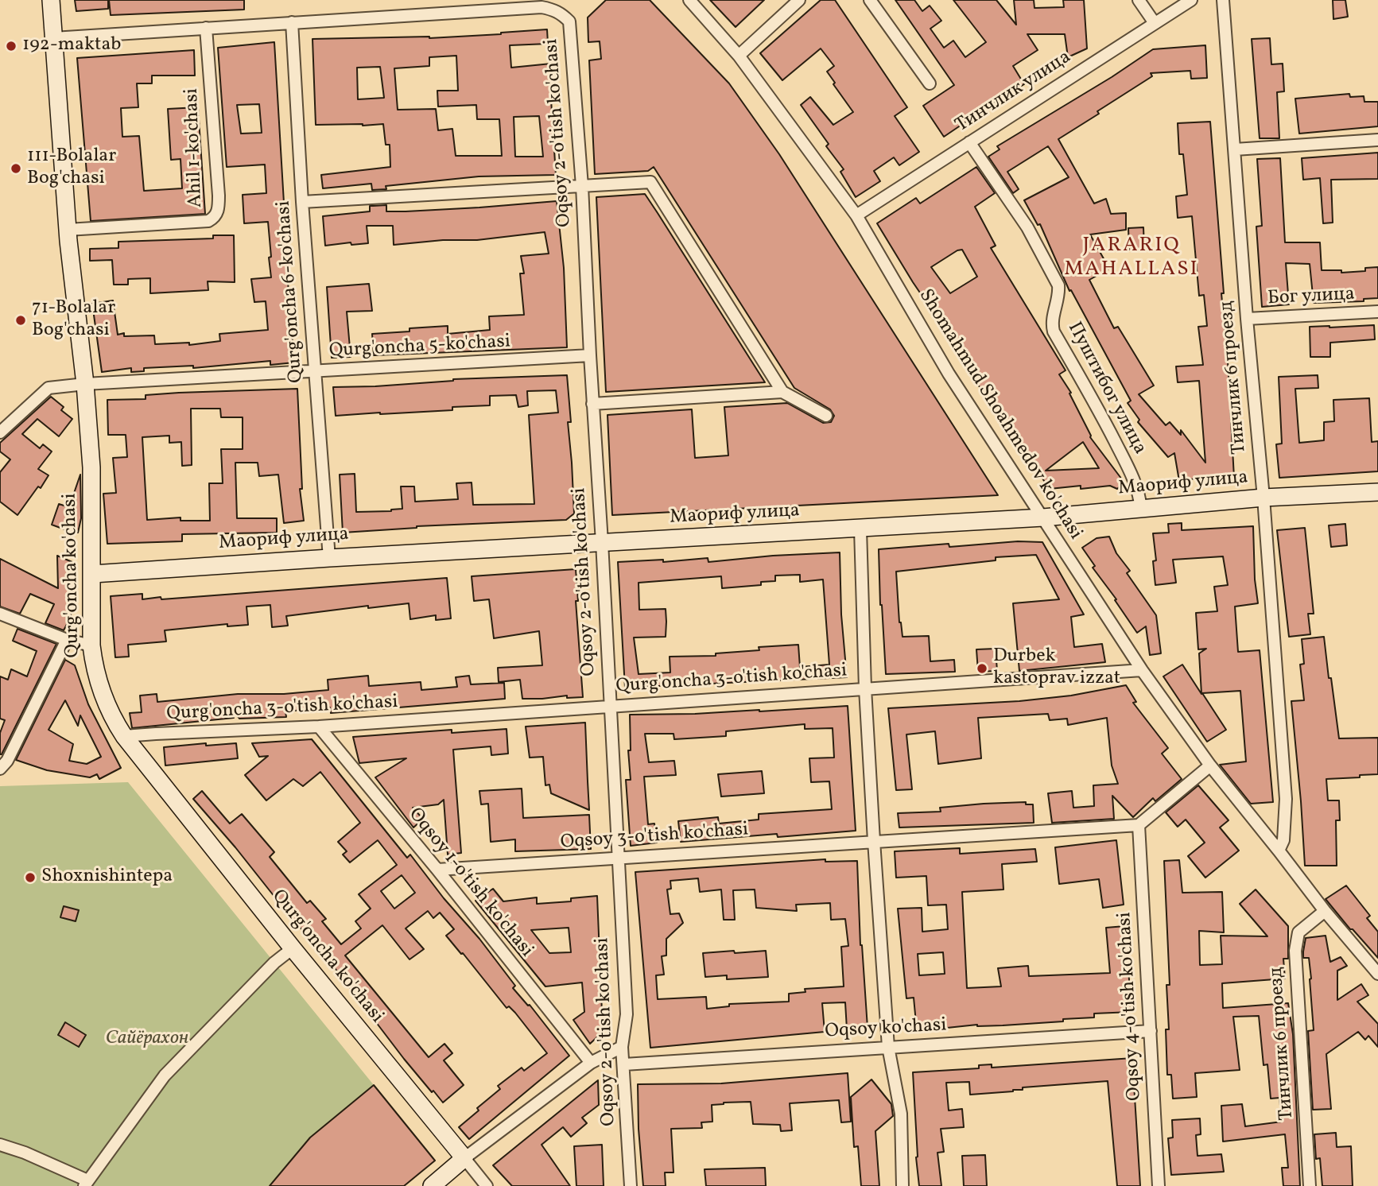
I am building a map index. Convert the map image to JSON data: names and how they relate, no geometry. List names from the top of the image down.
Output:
{
  "streets": {
    "street": [
      "Тинчлик улица",
      "Oqsoy 2-o'tish ko'chasi",
      "Ahil 1-ko'chasi",
      "Qurg'oncha 6-ko'chasi",
      "Бог улица",
      "Qurg'oncha 5-ko'chasi",
      "Тинчлик 6 проезд",
      "Пуштибог улица",
      "Shomahmud Shoahmedov ko'chasi",
      "Маориф улица",
      "Qurg'oncha ko'chasi",
      "Qurg'oncha 3-o'tish ko'chasi",
      "Oqsoy 3-o'tish ko'chasi",
      "Oqsoy 1-o'tish ko'chasi",
      "Oqsoy 4-o'tish ko'chasi",
      "Oqsoy ko'chasi"
    ]
  },
  "crossings": [
    ["Тинчлик улица", "Пуштибог улица"],
    ["Тинчлик улица", "Shomahmud Shoahmedov ko'chasi"],
    ["Oqsoy 2-o'tish ko'chasi", "Ahil 1-ko'chasi"],
    ["Oqsoy 2-o'tish ko'chasi", "Qurg'oncha 6-ko'chasi"],
    ["Oqsoy 2-o'tish ko'chasi", "Qurg'oncha 5-ko'chasi"],
    ["Oqsoy 2-o'tish ko'chasi", "Маориф улица"],
    ["Oqsoy 2-o'tish ko'chasi", "Qurg'oncha ko'chasi"],
    ["Oqsoy 2-o'tish ko'chasi", "Qurg'oncha 3-o'tish ko'chasi"],
    ["Oqsoy 2-o'tish ko'chasi", "Oqsoy 3-o'tish ko'chasi"],
    ["Oqsoy 2-o'tish ko'chasi", "Oqsoy ko'chasi"],
    ["Ahil 1-ko'chasi", "Qurg'oncha ko'chasi"],
    ["Qurg'oncha 6-ko'chasi", "Qurg'oncha 5-ko'chasi"],
    ["Qurg'oncha 6-ko'chasi", "Маориф улица"],
    ["Бог улица", "Тинчлик 6 проезд"],
    ["Qurg'oncha 5-ko'chasi", "Qurg'oncha ko'chasi"],
    ["Тинчлик 6 проезд", "Shomahmud Shoahmedov ko'chasi"],
    ["Тинчлик 6 проезд", "Маориф улица"],
    ["Пуштибог улица", "Маориф улица"],
    ["Shomahmud Shoahmedov ko'chasi", "Маориф улица"],
    ["Shomahmud Shoahmedov ko'chasi", "Qurg'oncha 3-o'tish ko'chasi"],
    ["Маориф улица", "Qurg'oncha ko'chasi"],
    ["Qurg'oncha ko'chasi", "Qurg'oncha 3-o'tish ko'chasi"],
    ["Qurg'oncha 3-o'tish ko'chasi", "Oqsoy 1-o'tish ko'chasi"],
    ["Oqsoy 3-o'tish ko'chasi", "Oqsoy 1-o'tish ko'chasi"],
    ["Oqsoy 3-o'tish ko'chasi", "Oqsoy 4-o'tish ko'chasi"],
    ["Oqsoy 4-o'tish ko'chasi", "Oqsoy ko'chasi"]
  ],
  "districts": ["JARARIQ MAHALLASI"],
  "parks": ["Сайёрахон"],
  "places": [
    "192-maktab",
    "111-Bolalar Bog'chasi",
    "71-Bolalar Bog'chasi",
    "Durbek kastoprav izzat",
    "Shoxnishintepa"
  ]
}
